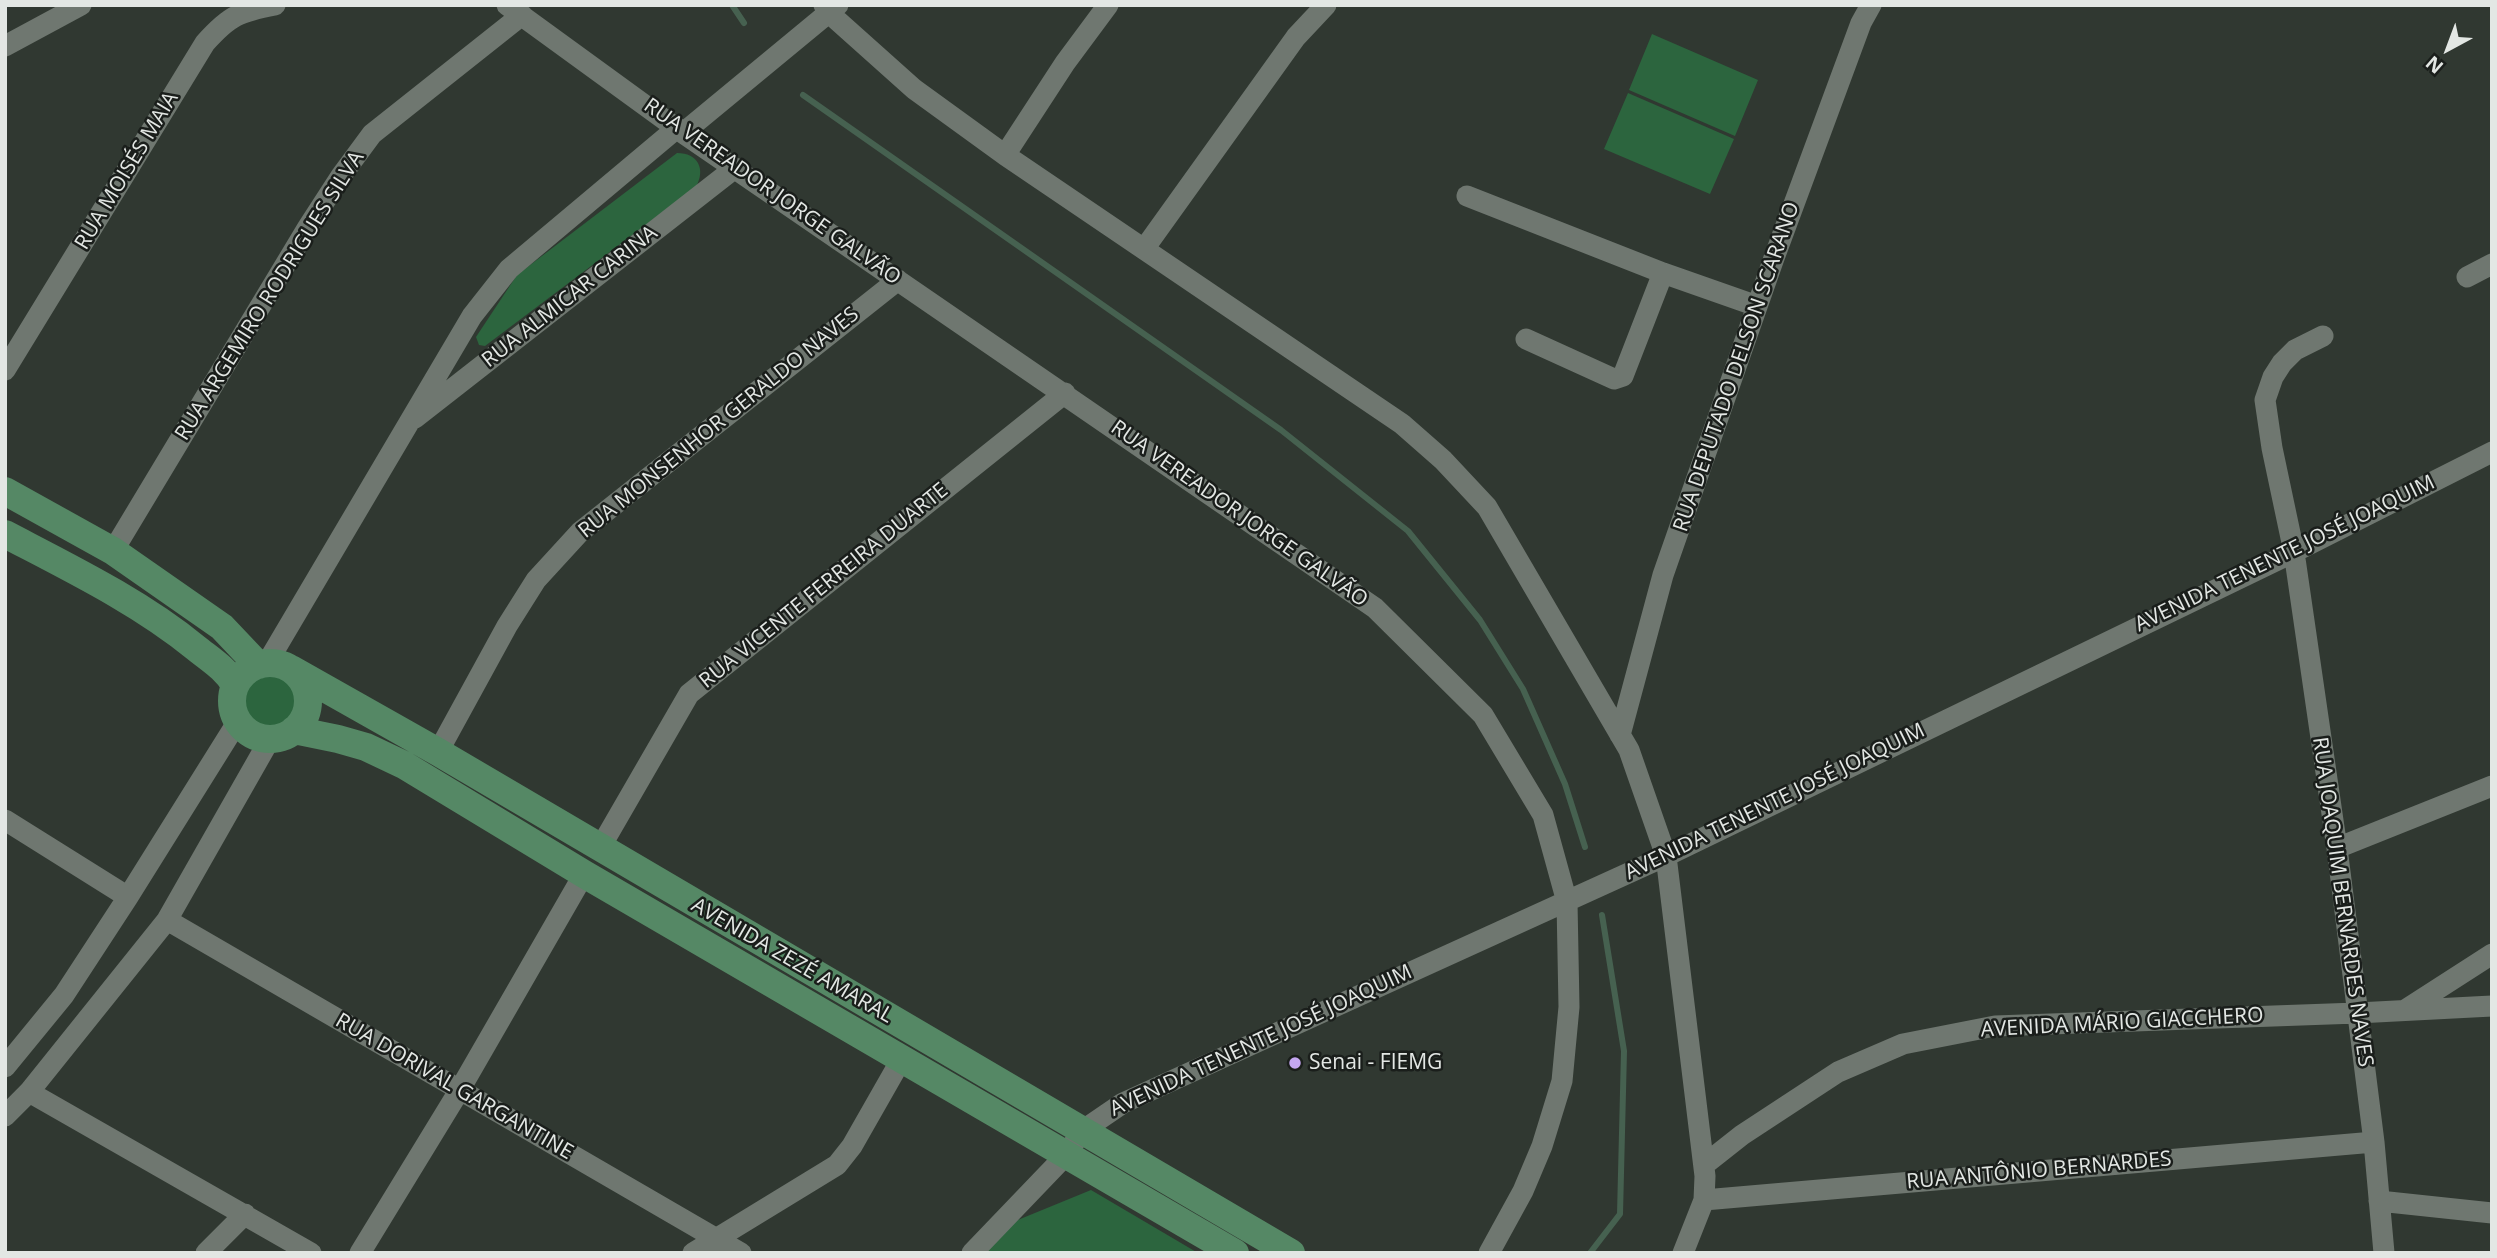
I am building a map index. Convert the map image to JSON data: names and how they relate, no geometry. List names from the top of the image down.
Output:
{
  "streets": {
    "main road": ["AVENIDA ZEZÉ AMARAL"],
    "street": [
      "RUA MOISÉS MAIA",
      "RUA VEREADOR JORGE GALVÃO",
      "RUA ARGEMIRO RODRIGUES SILVA",
      "RUA ALMICAR CARINA",
      "RUA DEPUTADO DELSON SCARANO",
      "RUA MONSENHOR GERALDO NAVES",
      "AVENIDA TENENTE JOSÉ JOAQUIM",
      "RUA VICENTE FERREIRA DUARTE",
      "RUA JOAQUIM BERNARDES NAVES",
      "AVENIDA MÁRIO GIACCHERO",
      "RUA DORIVAL GARGANTINE",
      "RUA ANTÔNIO BERNARDES"
    ]
  },
  "crossings": [
    ["RUA VEREADOR JORGE GALVÃO", "RUA ARGEMIRO RODRIGUES SILVA"],
    ["RUA VEREADOR JORGE GALVÃO", "RUA ALMICAR CARINA"],
    ["RUA VEREADOR JORGE GALVÃO", "RUA MONSENHOR GERALDO NAVES"],
    ["RUA VEREADOR JORGE GALVÃO", "AVENIDA TENENTE JOSÉ JOAQUIM"],
    ["RUA VEREADOR JORGE GALVÃO", "RUA VICENTE FERREIRA DUARTE"],
    ["RUA ARGEMIRO RODRIGUES SILVA", "AVENIDA ZEZÉ AMARAL"],
    ["RUA ALMICAR CARINA", "AVENIDA ZEZÉ AMARAL"],
    ["RUA MONSENHOR GERALDO NAVES", "AVENIDA ZEZÉ AMARAL"],
    ["AVENIDA TENENTE JOSÉ JOAQUIM", "RUA JOAQUIM BERNARDES NAVES"],
    ["AVENIDA TENENTE JOSÉ JOAQUIM", "AVENIDA ZEZÉ AMARAL"],
    ["RUA VICENTE FERREIRA DUARTE", "AVENIDA ZEZÉ AMARAL"],
    ["RUA JOAQUIM BERNARDES NAVES", "AVENIDA MÁRIO GIACCHERO"],
    ["RUA JOAQUIM BERNARDES NAVES", "RUA ANTÔNIO BERNARDES"]
  ],
  "places": ["Senai - FIEMG"],
  "north": "bottom left"
}
